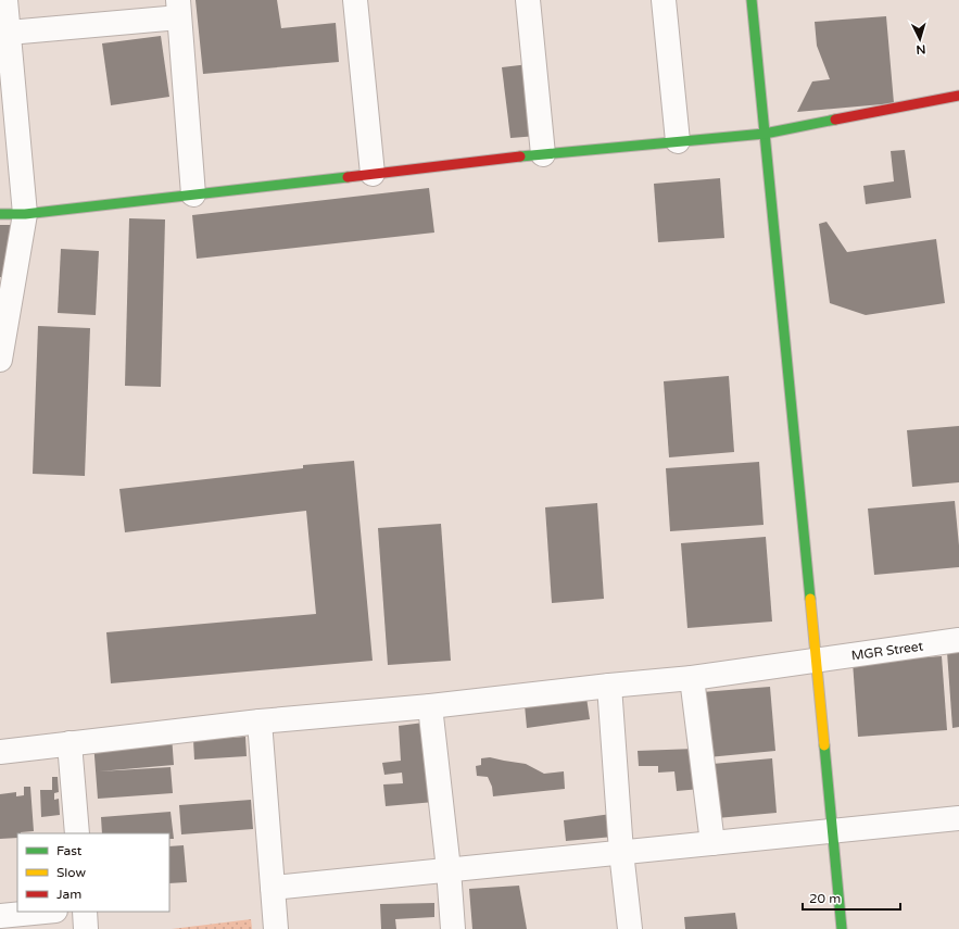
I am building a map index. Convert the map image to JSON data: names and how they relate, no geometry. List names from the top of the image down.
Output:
{
  "streets": {
    "street": ["MGR Street"]
  },
  "legend": ["Fast", "Slow", "Jam"],
  "scale_bar": "20 m",
  "north": "bottom"
}
